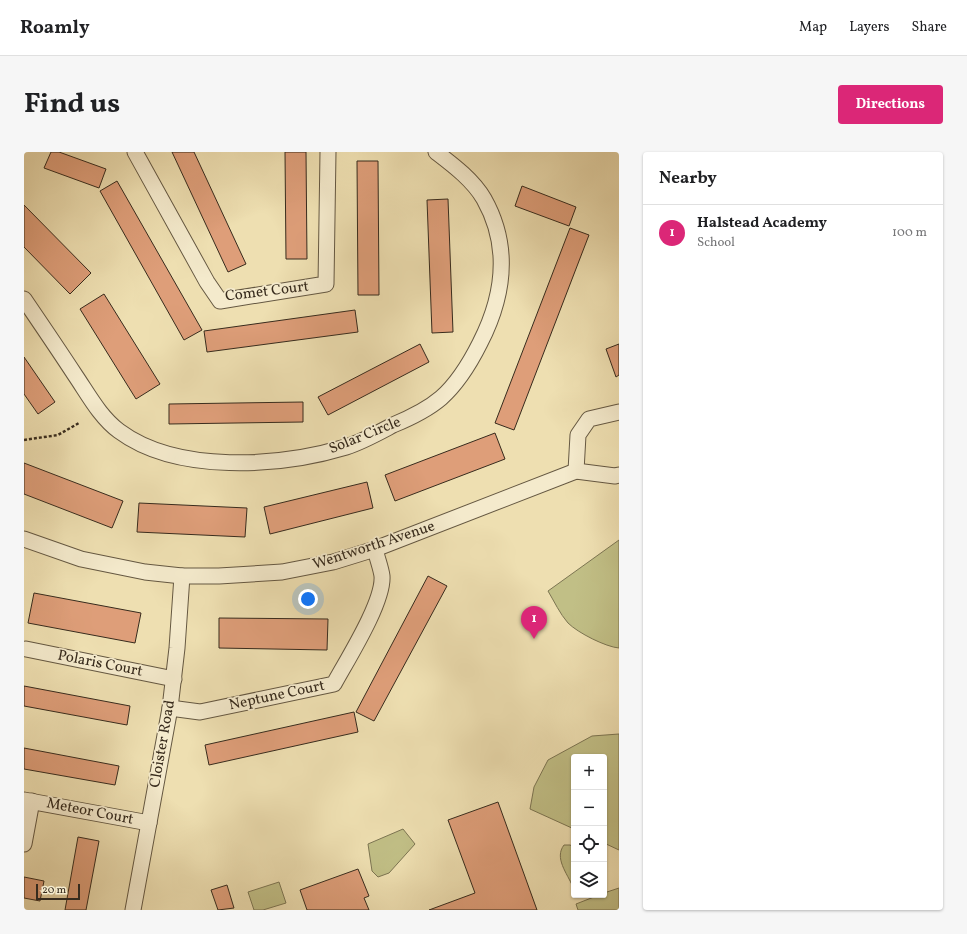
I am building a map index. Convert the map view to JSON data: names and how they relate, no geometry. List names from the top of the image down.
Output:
{
  "streets": {
    "street": [
      "Comet Court",
      "Solar Circle",
      "Wentworth Avenue",
      "Polaris Court",
      "Neptune Court",
      "Cloister Road",
      "Meteor Court"
    ]
  },
  "crossings": [
    ["Wentworth Avenue", "Neptune Court"],
    ["Wentworth Avenue", "Cloister Road"],
    ["Polaris Court", "Cloister Road"],
    ["Neptune Court", "Cloister Road"],
    ["Cloister Road", "Meteor Court"]
  ],
  "scale_bar": "20 m",
  "page": {
    "header": "Roamly",
    "nav": ["Map", "Layers", "Share"],
    "title": "Find us",
    "buttons": "Directions",
    "heading": "Nearby",
    "list": [
      {
        "mark": "1",
        "name": "Halstead Academy",
        "note": "School",
        "value": "100 m"
      }
    ],
    "pins": "1",
    "map_buttons": ["+", "−"],
    "scale": "20 m"
  }
}
